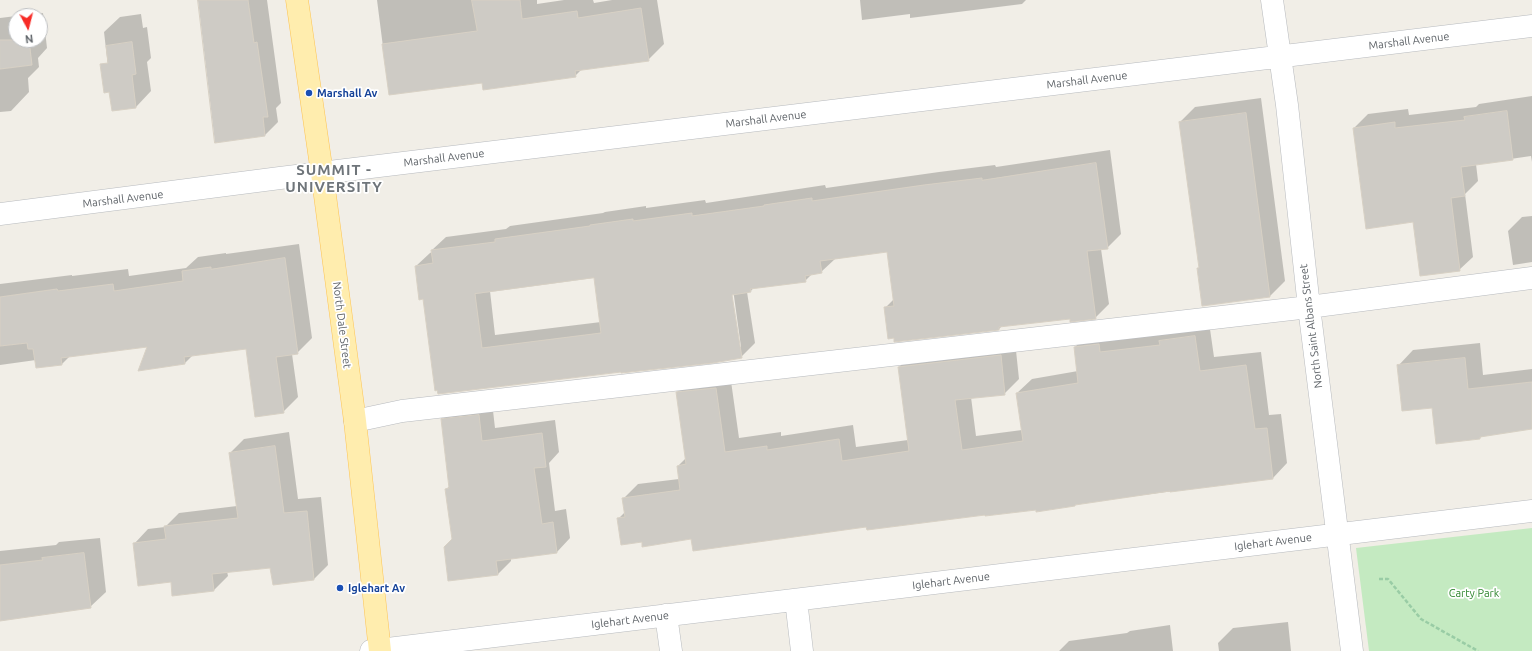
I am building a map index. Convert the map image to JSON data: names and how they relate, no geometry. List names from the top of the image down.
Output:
{
  "streets": {
    "main road": ["North Dale Street"],
    "street": ["Marshall Avenue", "North Saint Albans Street", "Iglehart Avenue"]
  },
  "crossings": [
    ["Marshall Avenue", "North Dale Street"],
    ["Marshall Avenue", "North Saint Albans Street"],
    ["North Dale Street", "Iglehart Avenue"],
    ["North Saint Albans Street", "Iglehart Avenue"]
  ],
  "districts": ["SUMMIT - UNIVERSITY"],
  "parks": ["Carty Park"],
  "places": ["Marshall Av", "Iglehart Av"],
  "north": "bottom"
}
